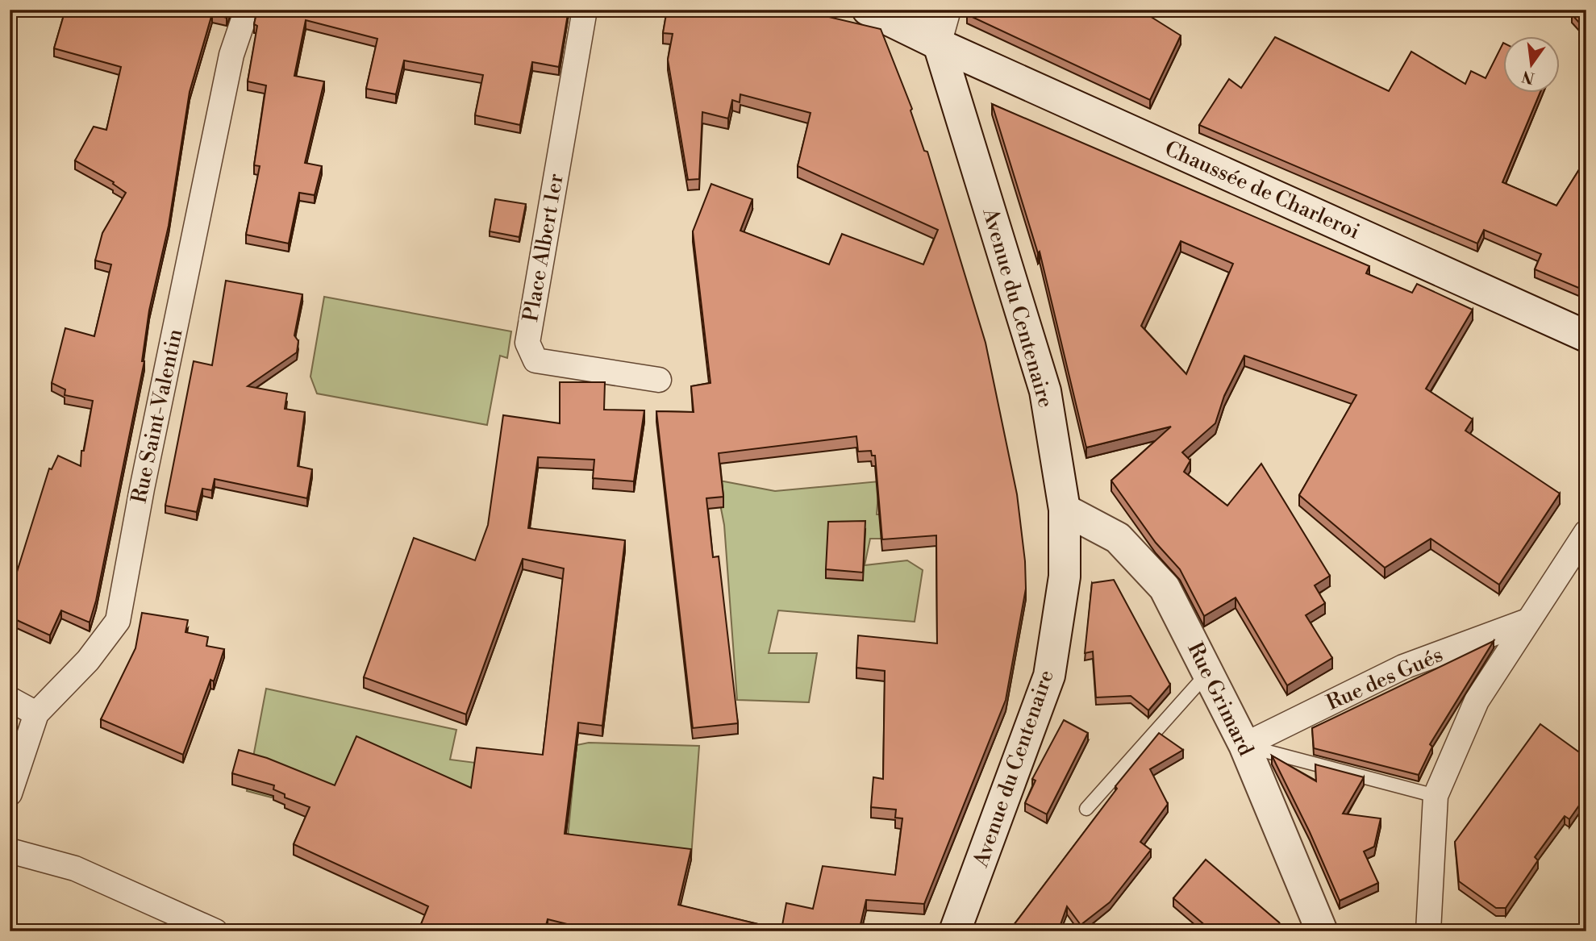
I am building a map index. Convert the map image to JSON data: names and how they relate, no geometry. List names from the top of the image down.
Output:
{
  "streets": {
    "main road": ["Chaussée de Charleroi", "Avenue du Centenaire", "Rue Grimard"],
    "street": ["Place Albert 1er", "Rue Saint-Valentin", "Rue des Gués"]
  },
  "crossings": [
    ["Chaussée de Charleroi", "Avenue du Centenaire"],
    ["Avenue du Centenaire", "Rue Grimard"],
    ["Rue des Gués", "Rue Grimard"]
  ],
  "north": "bottom"
}
